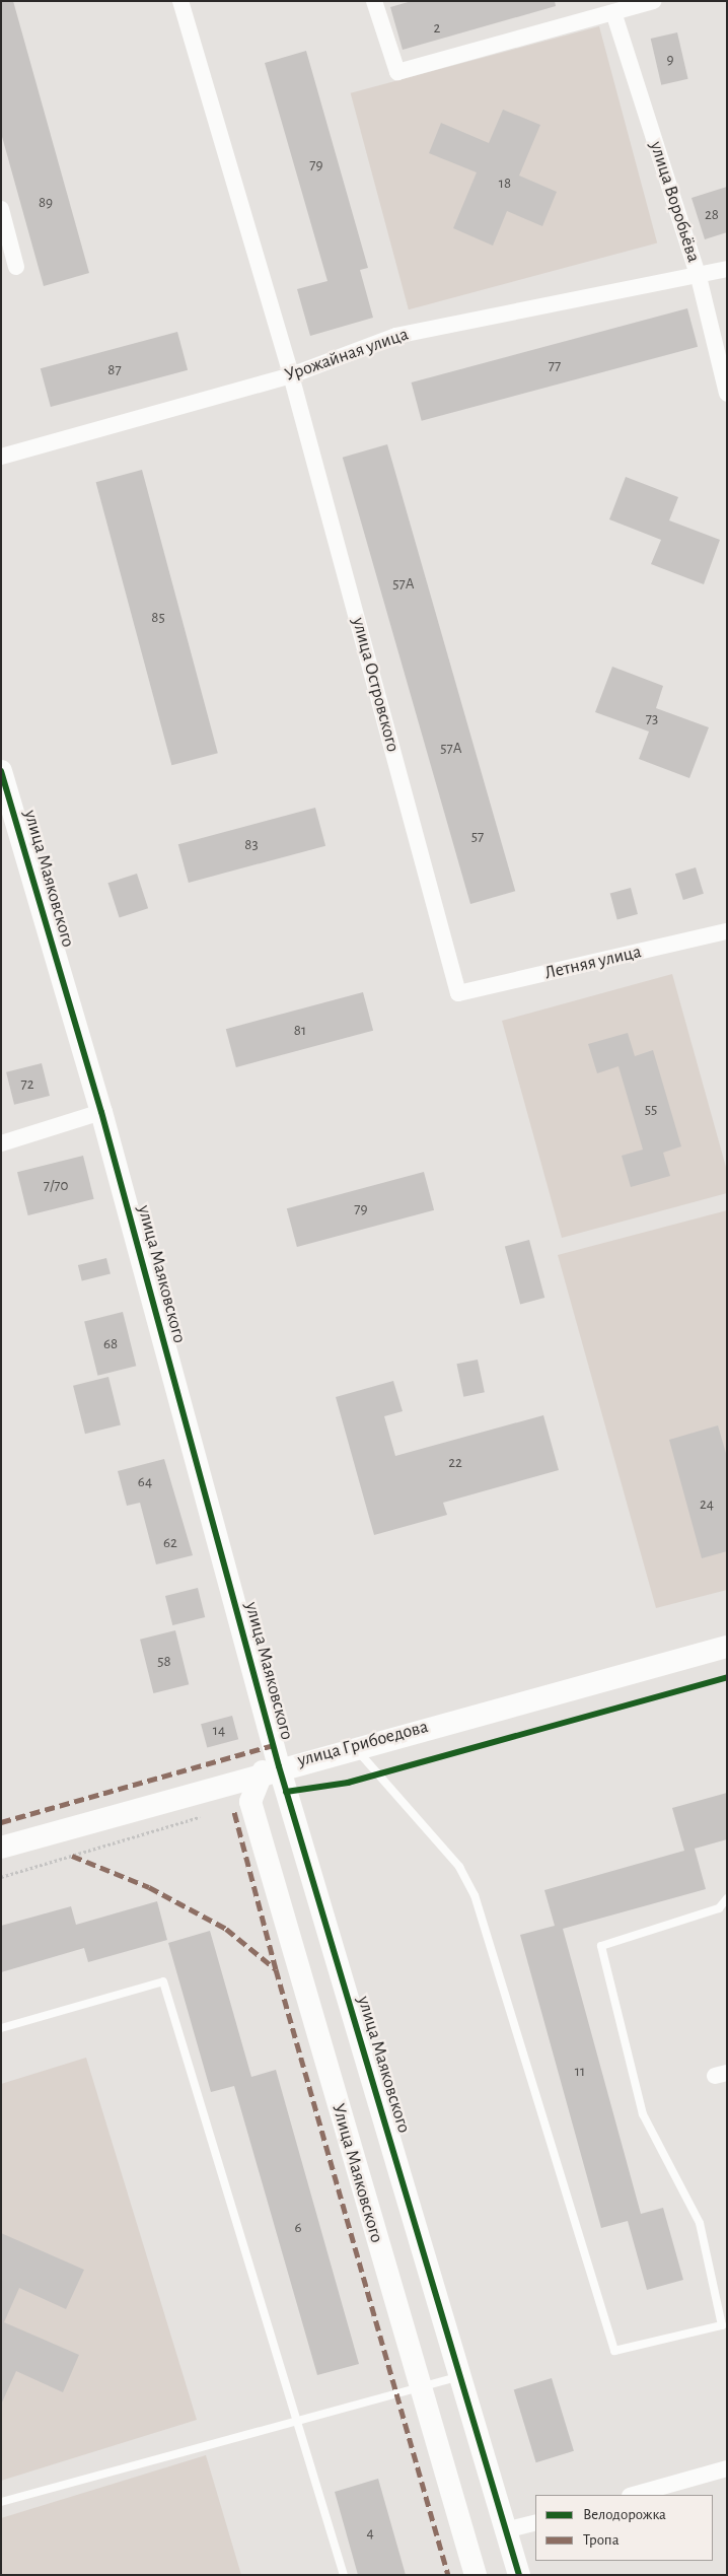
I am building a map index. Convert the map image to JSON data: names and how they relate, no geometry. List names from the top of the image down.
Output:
{
  "streets": {
    "street": [
      "улица Воробьёва",
      "Урожайная улица",
      "улица Островского",
      "улица Маяковского",
      "Летняя улица",
      "улица Грибоедова",
      "Улица Маяковского"
    ]
  },
  "crossings": [
    ["улица Воробьёва", "Урожайная улица"],
    ["Урожайная улица", "улица Островского"],
    ["улица Островского", "Летняя улица"],
    ["улица Маяковского", "улица Грибоедова"],
    ["улица Маяковского", "Улица Маяковского"],
    ["улица Грибоедова", "Улица Маяковского"]
  ],
  "house_numbers": [
    "2",
    "9",
    "79",
    "18",
    "89",
    "28",
    "77",
    "87",
    "57А",
    "85",
    "73",
    "57А",
    "57",
    "83",
    "81",
    "72",
    "55",
    "7/70",
    "79",
    "68",
    "22",
    "64",
    "24",
    "62",
    "58",
    "14",
    "11",
    "6",
    "4"
  ],
  "legend": ["Велодорожка", "Тропа"]
}
